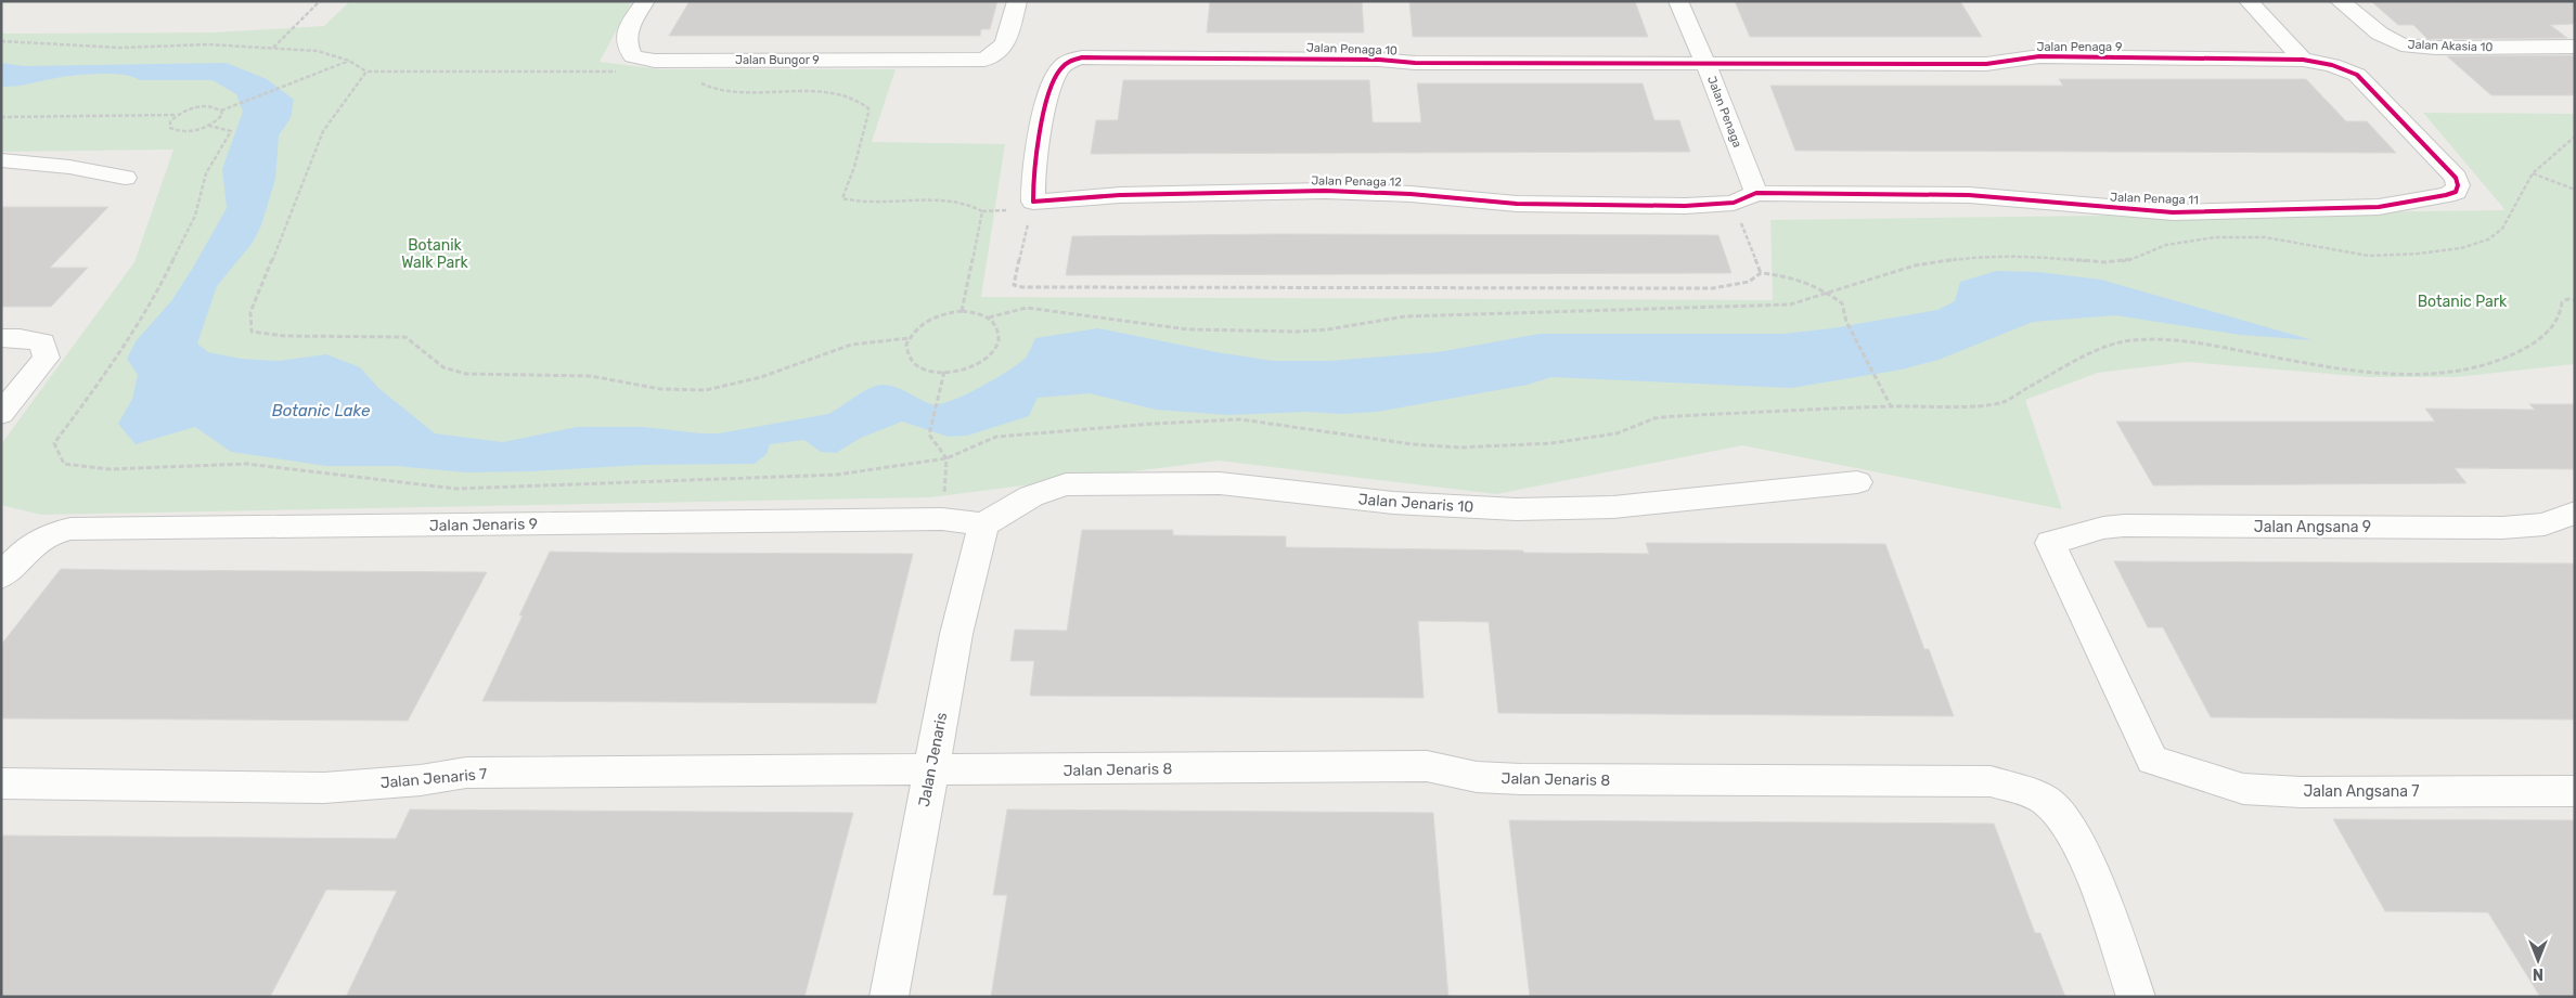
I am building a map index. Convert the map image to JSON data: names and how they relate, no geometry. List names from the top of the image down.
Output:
{
  "streets": {
    "street": [
      "Jalan Akasia 10",
      "Jalan Penaga 9",
      "Jalan Penaga 10",
      "Jalan Bungor 9",
      "Jalan Penaga",
      "Jalan Penaga 12",
      "Jalan Penaga 11",
      "Jalan Jenaris 10",
      "Jalan Jenaris 9",
      "Jalan Angsana 9",
      "Jalan Jenaris",
      "Jalan Jenaris 8",
      "Jalan Jenaris 7",
      "Jalan Angsana 7"
    ]
  },
  "crossings": [
    ["Jalan Penaga 9", "Jalan Penaga 10"],
    ["Jalan Penaga 9", "Jalan Penaga"],
    ["Jalan Penaga 9", "Jalan Penaga 11"],
    ["Jalan Penaga 10", "Jalan Penaga"],
    ["Jalan Penaga 10", "Jalan Penaga 12"],
    ["Jalan Penaga", "Jalan Penaga 12"],
    ["Jalan Penaga", "Jalan Penaga 11"],
    ["Jalan Penaga 12", "Jalan Penaga 11"],
    ["Jalan Jenaris 10", "Jalan Jenaris 9"],
    ["Jalan Jenaris 10", "Jalan Jenaris"],
    ["Jalan Jenaris 9", "Jalan Jenaris"],
    ["Jalan Angsana 9", "Jalan Angsana 7"],
    ["Jalan Jenaris", "Jalan Jenaris 8"],
    ["Jalan Jenaris", "Jalan Jenaris 7"],
    ["Jalan Jenaris 8", "Jalan Jenaris 7"]
  ],
  "water": ["Botanic Lake"],
  "parks": ["Botanik Walk Park", "Botanic Park"],
  "north": "bottom"
}
